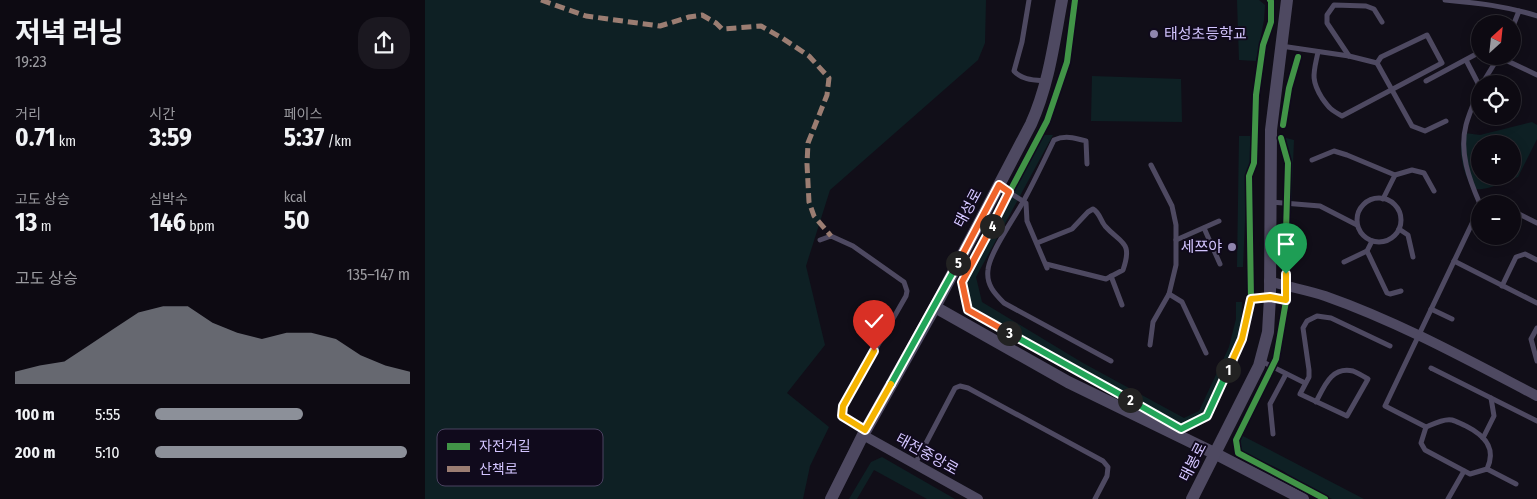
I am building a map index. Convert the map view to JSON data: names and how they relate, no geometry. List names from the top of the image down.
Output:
{
  "streets": {
    "street": ["태성로", "태전중앙로", "태봉로"]
  },
  "crossings": [
    ["태성로", "태전중앙로"]
  ],
  "places": ["태성초등학교", "세쯔야"],
  "legend": ["자전거길", "산책로"],
  "north": "top right",
  "page": {
    "heading": ["저녁 러닝", "19:23"],
    "map_buttons": ["+", "−"],
    "stats": [
      ["거리", "0.71 km"],
      ["시간", "3:59"],
      ["페이스", "5:37 /km"],
      ["고도 상승", "13 m"],
      ["심박수", "146 bpm"],
      ["kcal", "50"]
    ],
    "pins": [
      "4",
      "5",
      "3",
      "1",
      "2"
    ],
    "chart": ["고도 상승", "135–147 m"],
    "list": [
      {
        "name": "100 m",
        "note": "5:55"
      },
      {
        "name": "200 m",
        "note": "5:10"
      }
    ]
  }
}
